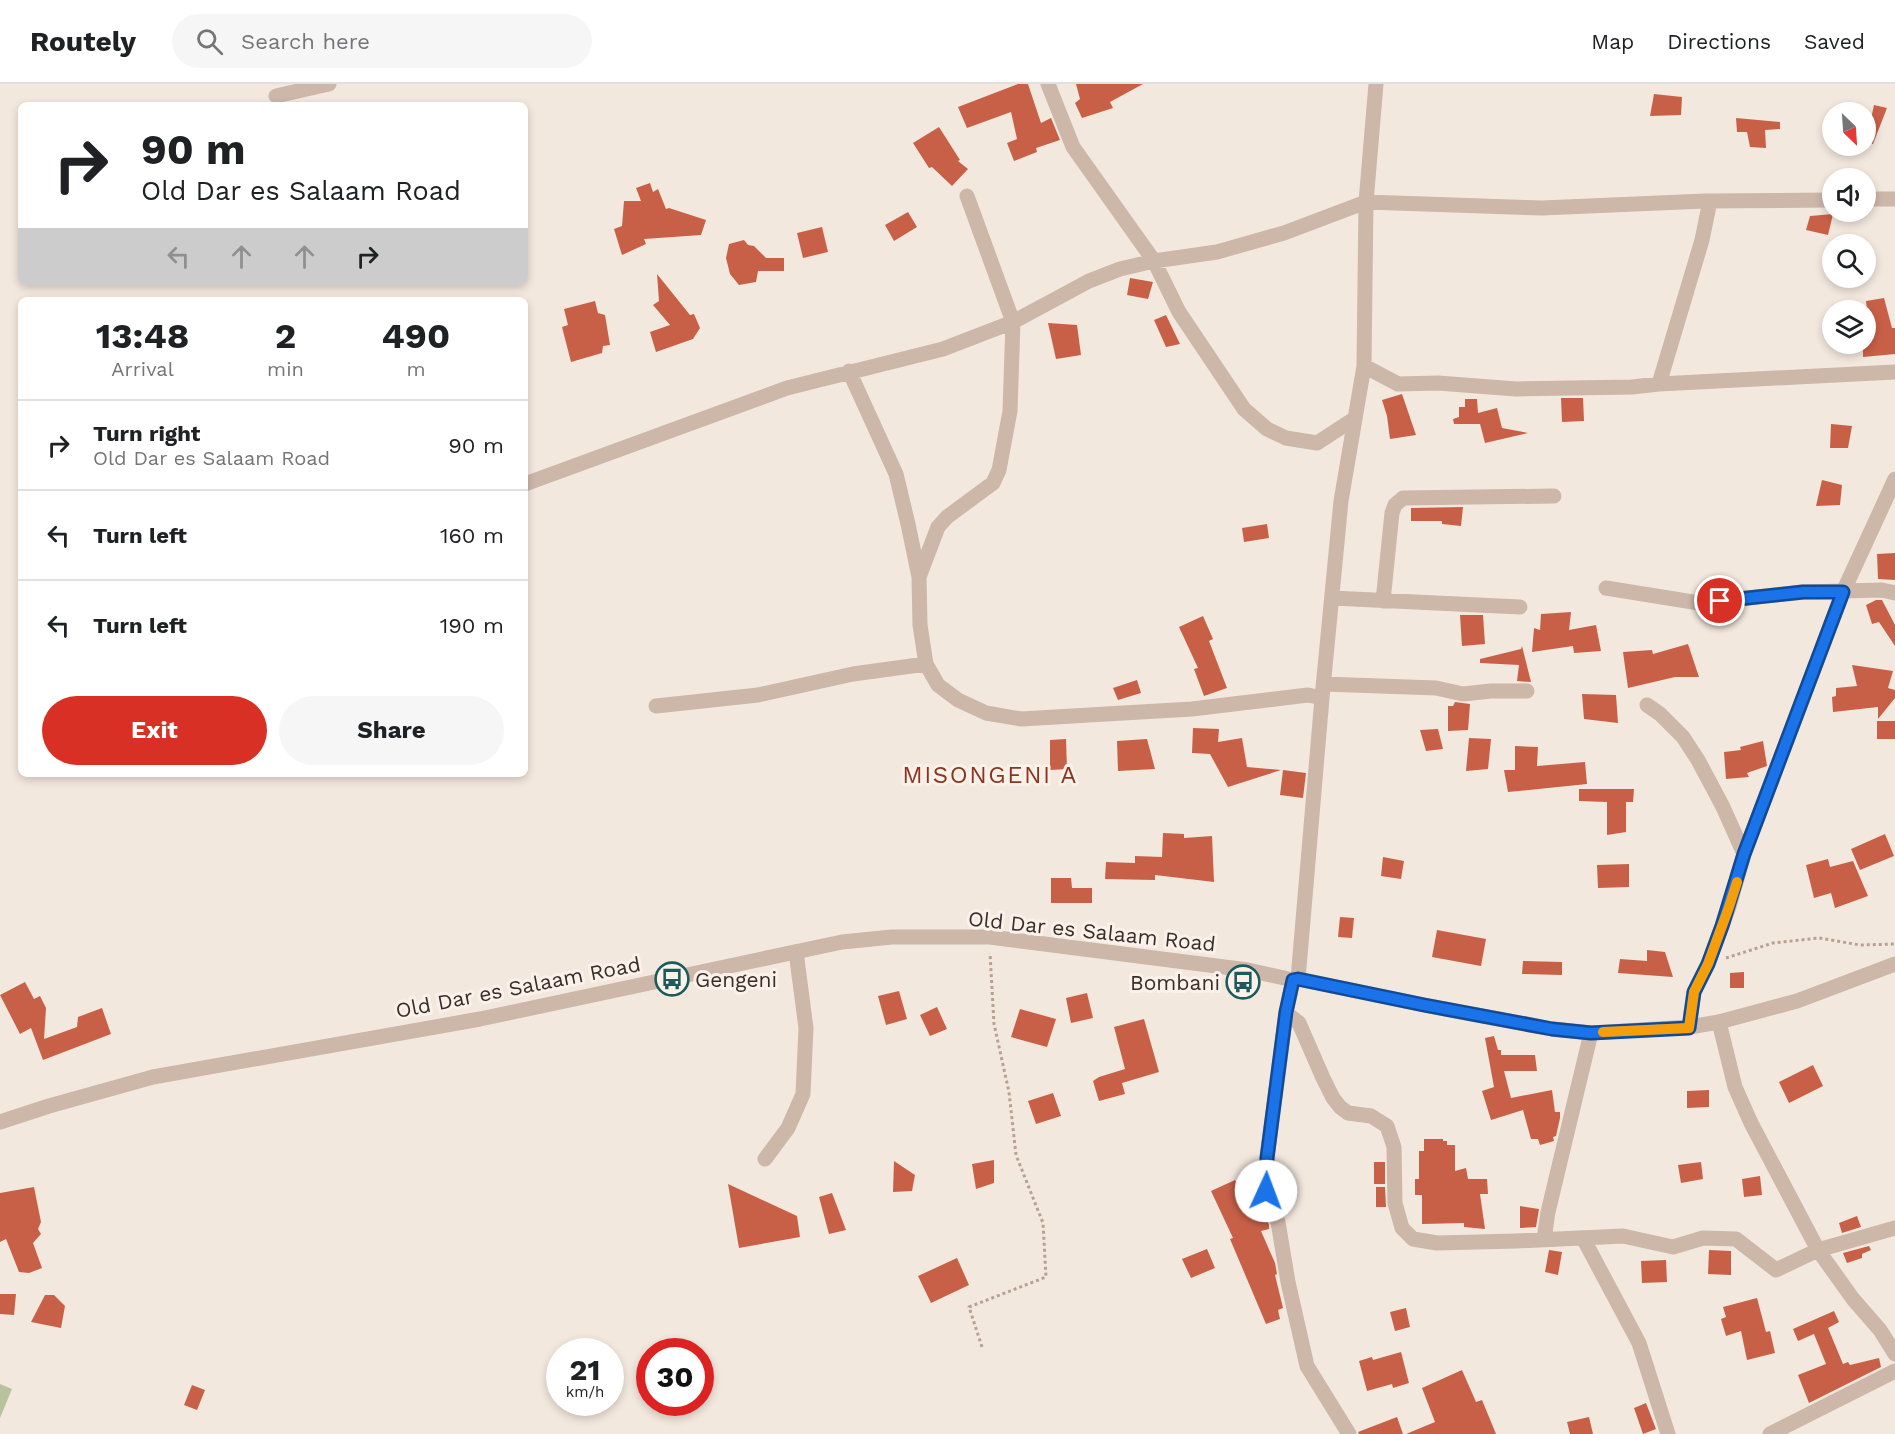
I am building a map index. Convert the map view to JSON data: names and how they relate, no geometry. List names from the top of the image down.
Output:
{
  "streets": {
    "street": ["Old Dar es Salaam Road"]
  },
  "districts": ["MISONGENI A"],
  "places": {
    "bus stop": ["Gengeni", "Bombani"]
  },
  "north": "bottom right",
  "page": {
    "header": "Routely",
    "search": "Search here",
    "nav": ["Map", "Directions", "Saved"],
    "turn": ["90 m", "Old Dar es Salaam Road"],
    "eta": [
      "13:48",
      "Arrival",
      "2",
      "min",
      "490",
      "m"
    ],
    "list": [
      {
        "name": "Turn right",
        "note": "Old Dar es Salaam Road",
        "value": "90 m"
      },
      {
        "name": "Turn left",
        "value": "160 m"
      },
      {
        "name": "Turn left",
        "value": "190 m"
      }
    ],
    "buttons": ["Exit", "Share"],
    "speed": "21 km/h",
    "limit": "30"
  }
}
